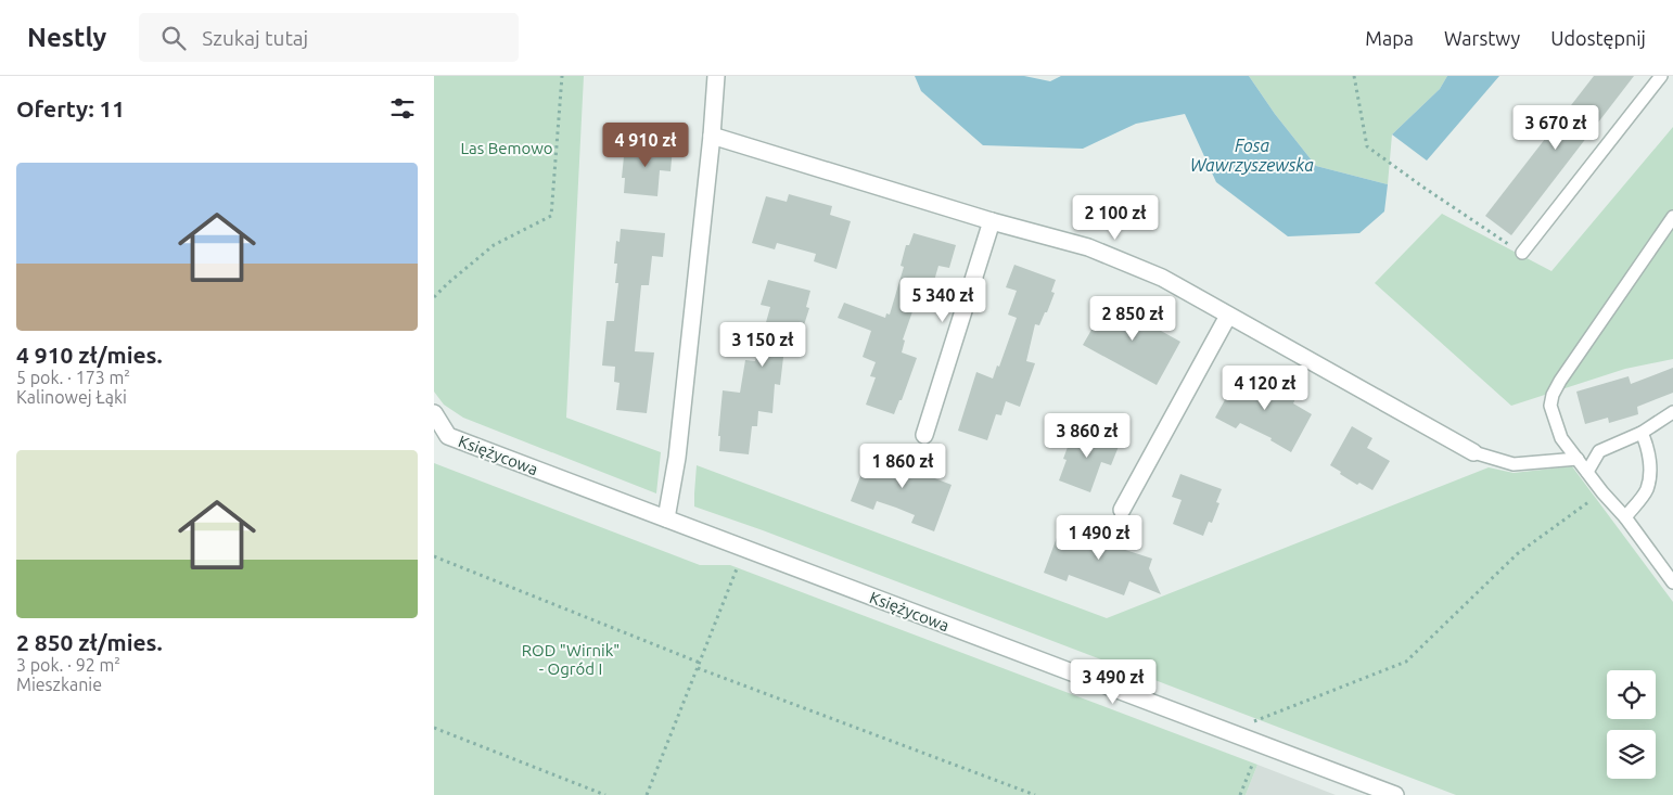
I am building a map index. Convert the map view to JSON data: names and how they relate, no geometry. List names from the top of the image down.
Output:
{
  "streets": {
    "street": ["Księżycowa"]
  },
  "water": ["Fosa Wawrzyszewska"],
  "parks": ["Las Bemowo", "ROD \"Wirnik\" - Ogród I"],
  "page": {
    "header": "Nestly",
    "search": "Szukaj tutaj",
    "nav": ["Mapa", "Warstwy", "Udostępnij"],
    "heading": "Oferty: 11",
    "price": [
      "3 670 zł",
      "4 910 zł",
      "2 100 zł",
      "5 340 zł",
      "2 850 zł",
      "3 150 zł",
      "4 120 zł",
      "3 860 zł",
      "1 860 zł",
      "1 490 zł",
      "3 490 zł"
    ],
    "list": [
      {
        "name": "4 910 zł/mies.",
        "note": "5 pok. · 173 m² · Kalinowej Łąki"
      },
      {
        "name": "2 850 zł/mies.",
        "note": "3 pok. · 92 m² · Mieszkanie"
      }
    ]
  }
}
